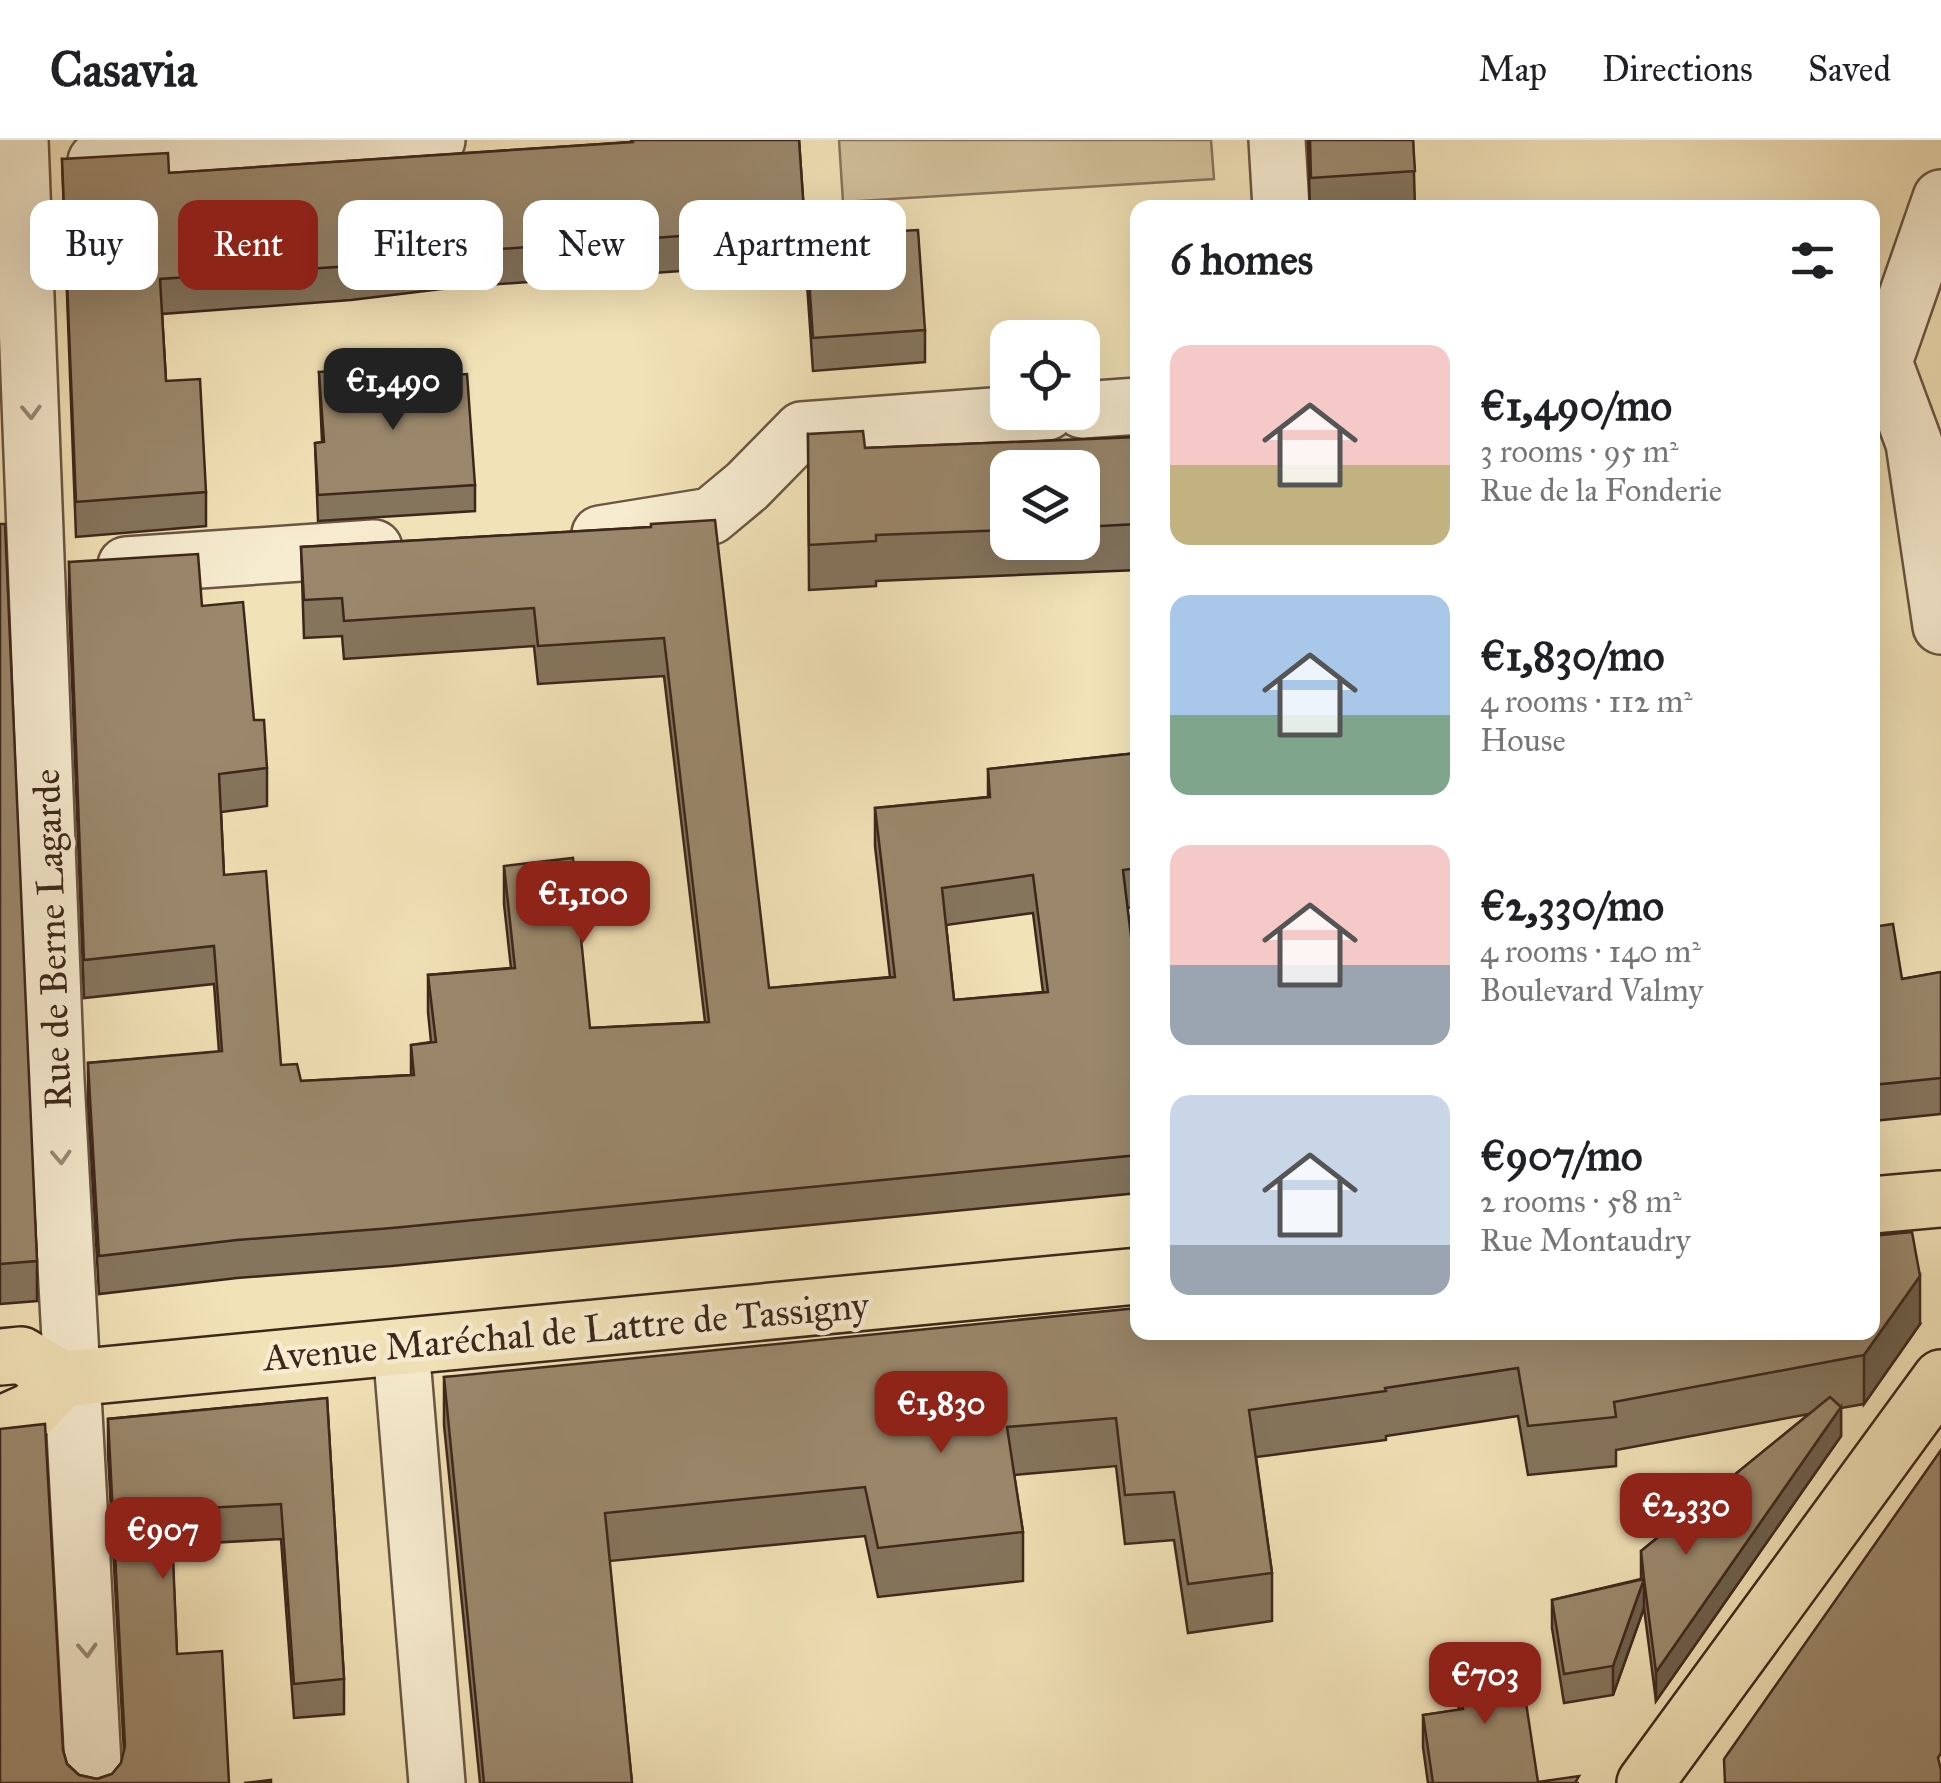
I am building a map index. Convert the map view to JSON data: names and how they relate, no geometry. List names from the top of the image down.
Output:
{
  "streets": {
    "main road": ["Avenue Maréchal de Lattre de Tassigny"],
    "street": ["Rue de Berne Lagarde"]
  },
  "crossings": [
    ["Rue de Berne Lagarde", "Avenue Maréchal de Lattre de Tassigny"]
  ],
  "one_way": ["Rue de Berne Lagarde"],
  "page": {
    "header": "Casavia",
    "nav": ["Map", "Directions", "Saved"],
    "chip": [
      "Buy",
      "Rent",
      "Filters",
      "New",
      "Apartment"
    ],
    "heading": "6 homes",
    "list": [
      {
        "name": "€1,490/mo",
        "note": "3 rooms · 95 m² · Rue de la Fonderie"
      },
      {
        "name": "€1,830/mo",
        "note": "4 rooms · 112 m² · House"
      },
      {
        "name": "€2,330/mo",
        "note": "4 rooms · 140 m² · Boulevard Valmy"
      },
      {
        "name": "€907/mo",
        "note": "2 rooms · 58 m² · Rue Montaudry"
      }
    ],
    "price": [
      "€1,490",
      "€1,100",
      "€1,830",
      "€2,330",
      "€907",
      "€703"
    ]
  }
}
